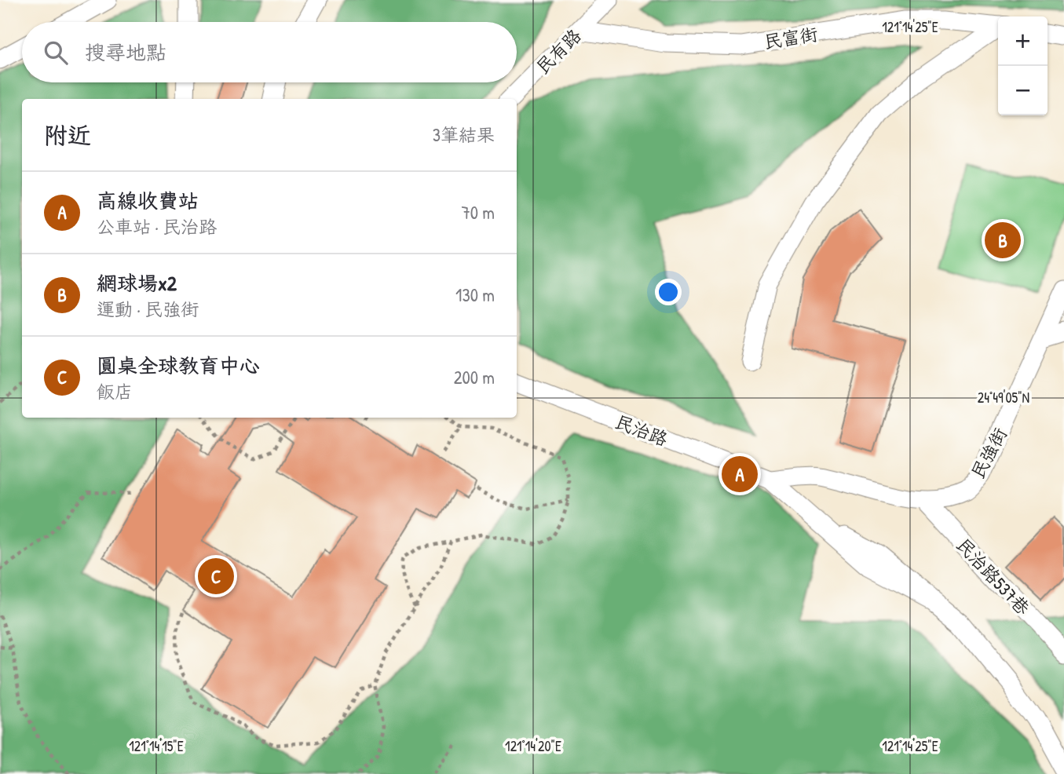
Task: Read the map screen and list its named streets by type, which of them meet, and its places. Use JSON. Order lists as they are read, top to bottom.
{
  "streets": {
    "street": [
      "民富街",
      "民有路",
      "民治路",
      "民強街",
      "民治路537巷"
    ]
  },
  "crossings": [
    ["民富街", "民有路"],
    ["民治路", "民強街"],
    ["民強街", "民治路537巷"]
  ],
  "page": {
    "map_buttons": ["+", "−"],
    "search": "搜尋地點",
    "heading": ["附近", "3筆結果"],
    "list": [
      {
        "mark": "A",
        "name": "高線收費站",
        "note": "公車站 · 民治路",
        "value": "70 m"
      },
      {
        "mark": "B",
        "name": "網球場x2",
        "note": "運動 · 民強街",
        "value": "130 m"
      },
      {
        "mark": "C",
        "name": "圓桌全球教育中心",
        "note": "飯店",
        "value": "200 m"
      }
    ],
    "pins": ["B", "A", "C"]
  },
  "coordinates": [
    "121°14'25\"E",
    "24°49'05\"N",
    "121°14'15\"E",
    "121°14'20\"E"
  ]
}
